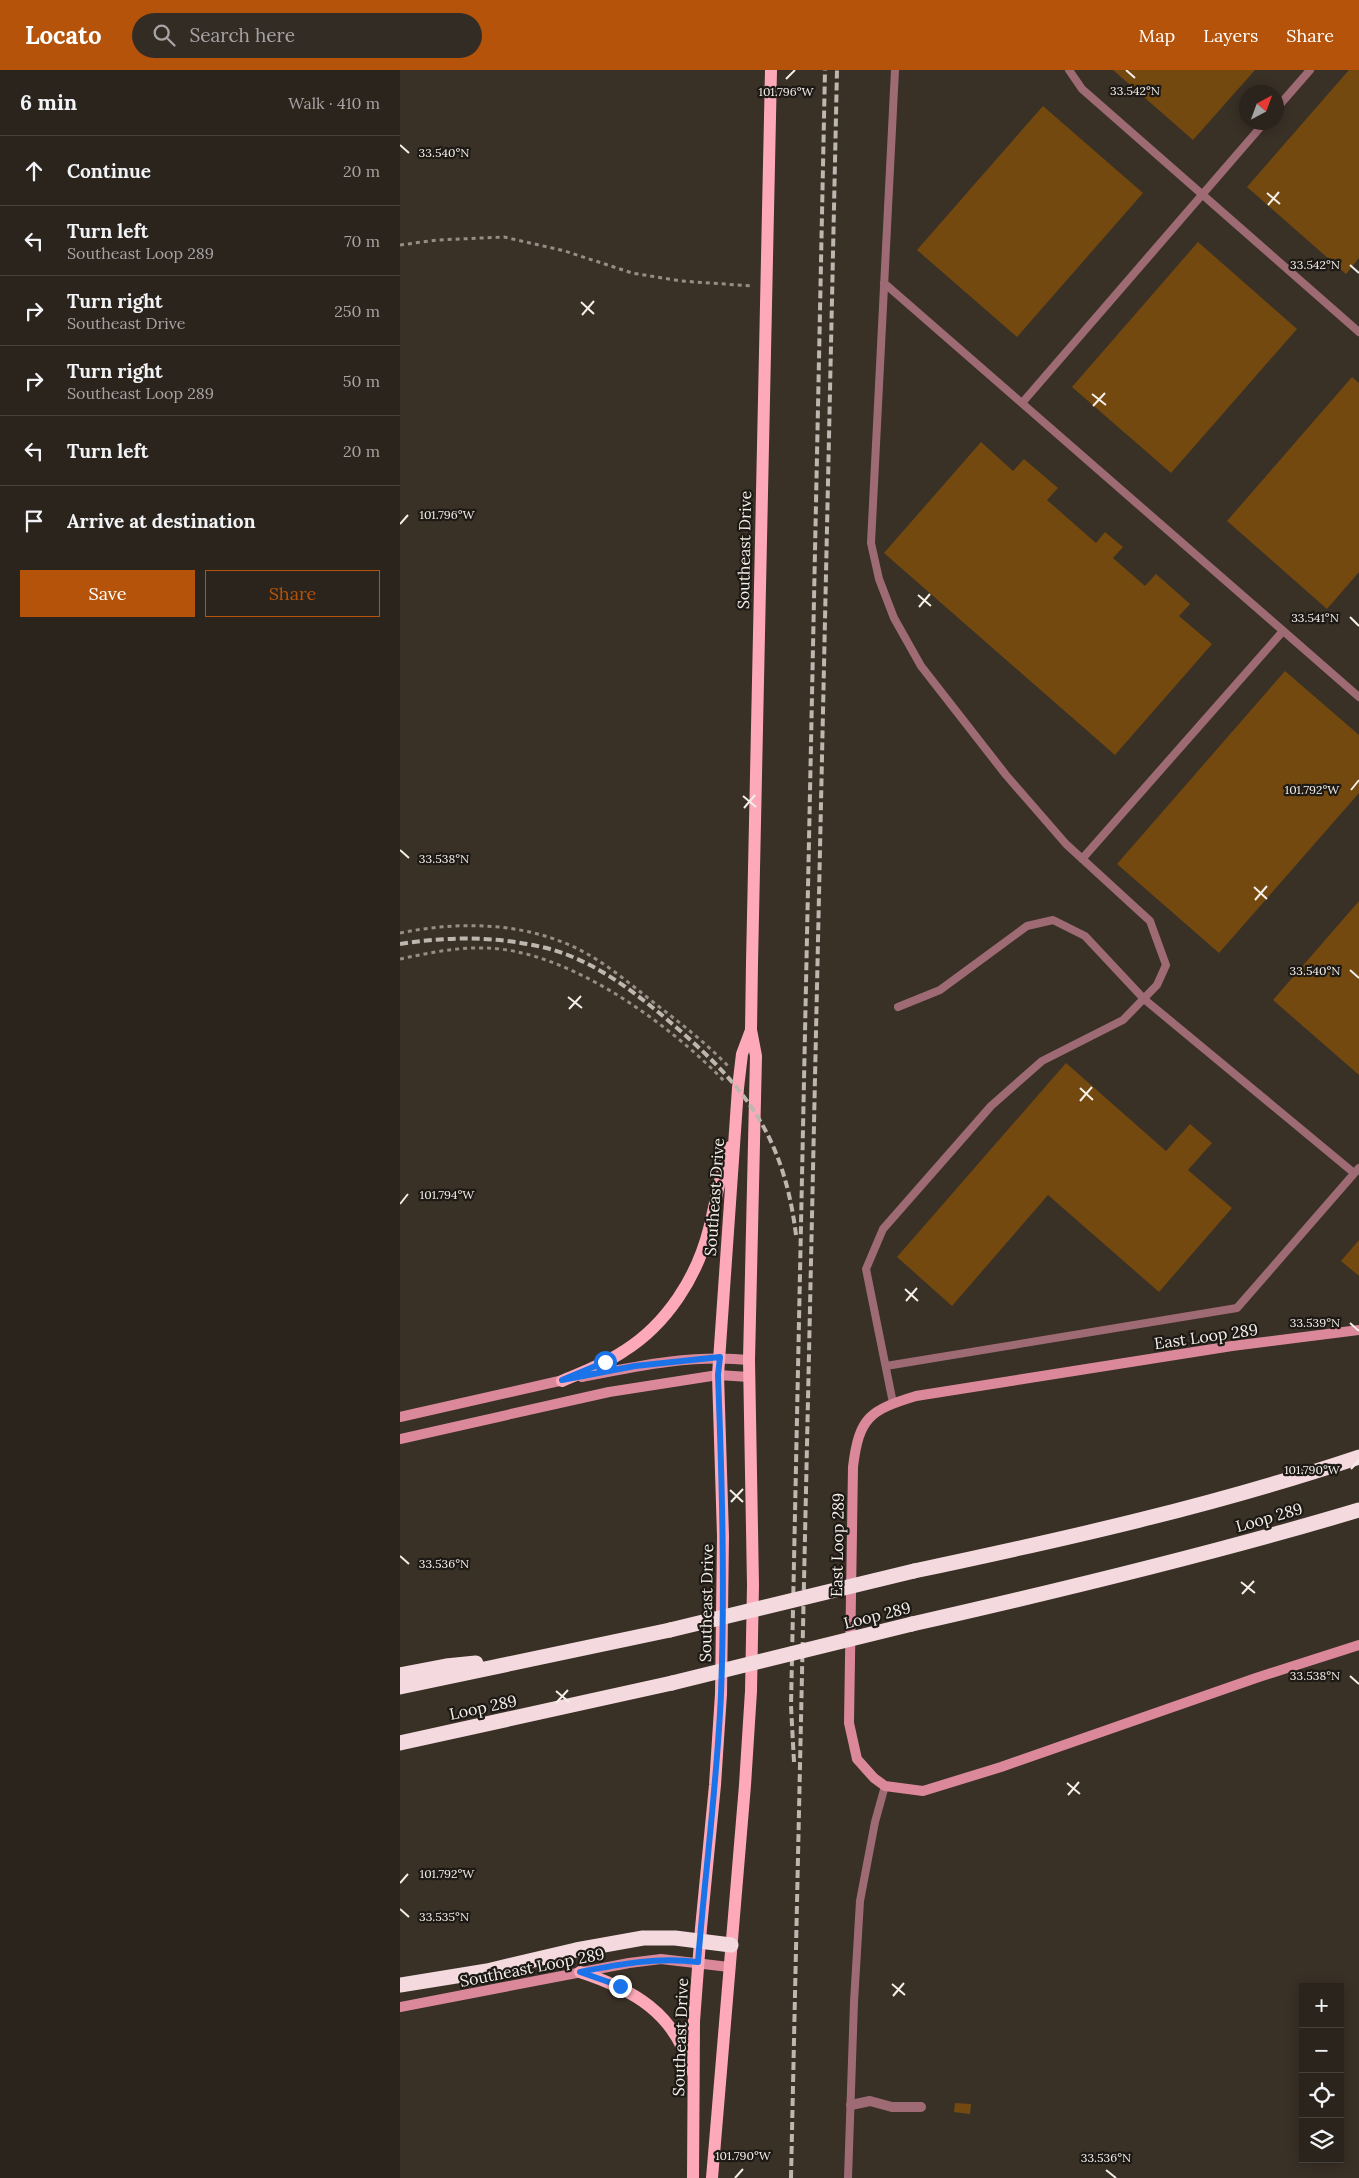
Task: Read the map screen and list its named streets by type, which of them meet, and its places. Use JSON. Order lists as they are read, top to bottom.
{
  "streets": {
    "highway": ["Loop 289"],
    "main road": ["Southeast Drive", "East Loop 289", "Southeast Loop 289"]
  },
  "crossings": [
    ["Southeast Drive", "Southeast Loop 289"]
  ],
  "north": "top right",
  "page": {
    "header": "Locato",
    "search": "Search here",
    "nav": ["Map", "Layers", "Share"],
    "heading": ["6 min", "Walk · 410 m"],
    "list": [
      ["Continue", "20 m"],
      ["Turn left", "Southeast Loop 289", "70 m"],
      ["Turn right", "Southeast Drive", "250 m"],
      ["Turn right", "Southeast Loop 289", "50 m"],
      ["Turn left", "20 m"],
      "Arrive at destination"
    ],
    "buttons": ["Save", "Share"],
    "map_buttons": ["+", "−"]
  },
  "coordinates": [
    "33.542°N",
    "101.796°W",
    "33.540°N",
    "33.541°N",
    "101.792°W",
    "33.538°N",
    "101.794°W",
    "33.539°N",
    "101.790°W",
    "33.536°N",
    "33.535°N"
  ]
}
